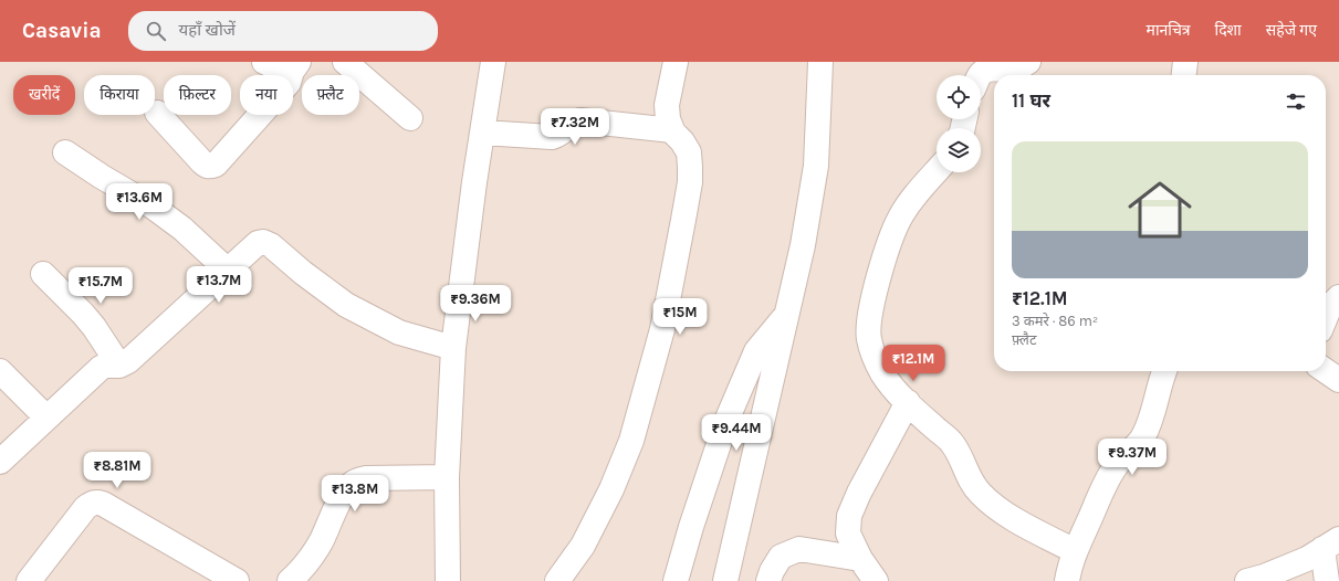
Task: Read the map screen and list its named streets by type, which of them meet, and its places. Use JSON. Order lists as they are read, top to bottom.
{
  "page": {
    "header": "Casavia",
    "search": "यहाँ खोजें",
    "nav": ["मानचित्र", "दिशा", "सहेजे गए"],
    "chip": [
      "खरीदें",
      "किराया",
      "फ़िल्टर",
      "नया",
      "फ़्लैट"
    ],
    "heading": "11 घर",
    "price": [
      "₹7.32M",
      "₹13.6M",
      "₹13.7M",
      "₹15.7M",
      "₹9.36M",
      "₹15M",
      "₹12.1M",
      "₹9.44M",
      "₹9.37M",
      "₹8.81M",
      "₹13.8M"
    ],
    "list": [
      {
        "name": "₹12.1M",
        "note": "3 कमरे · 86 m² · फ़्लैट"
      }
    ]
  }
}
